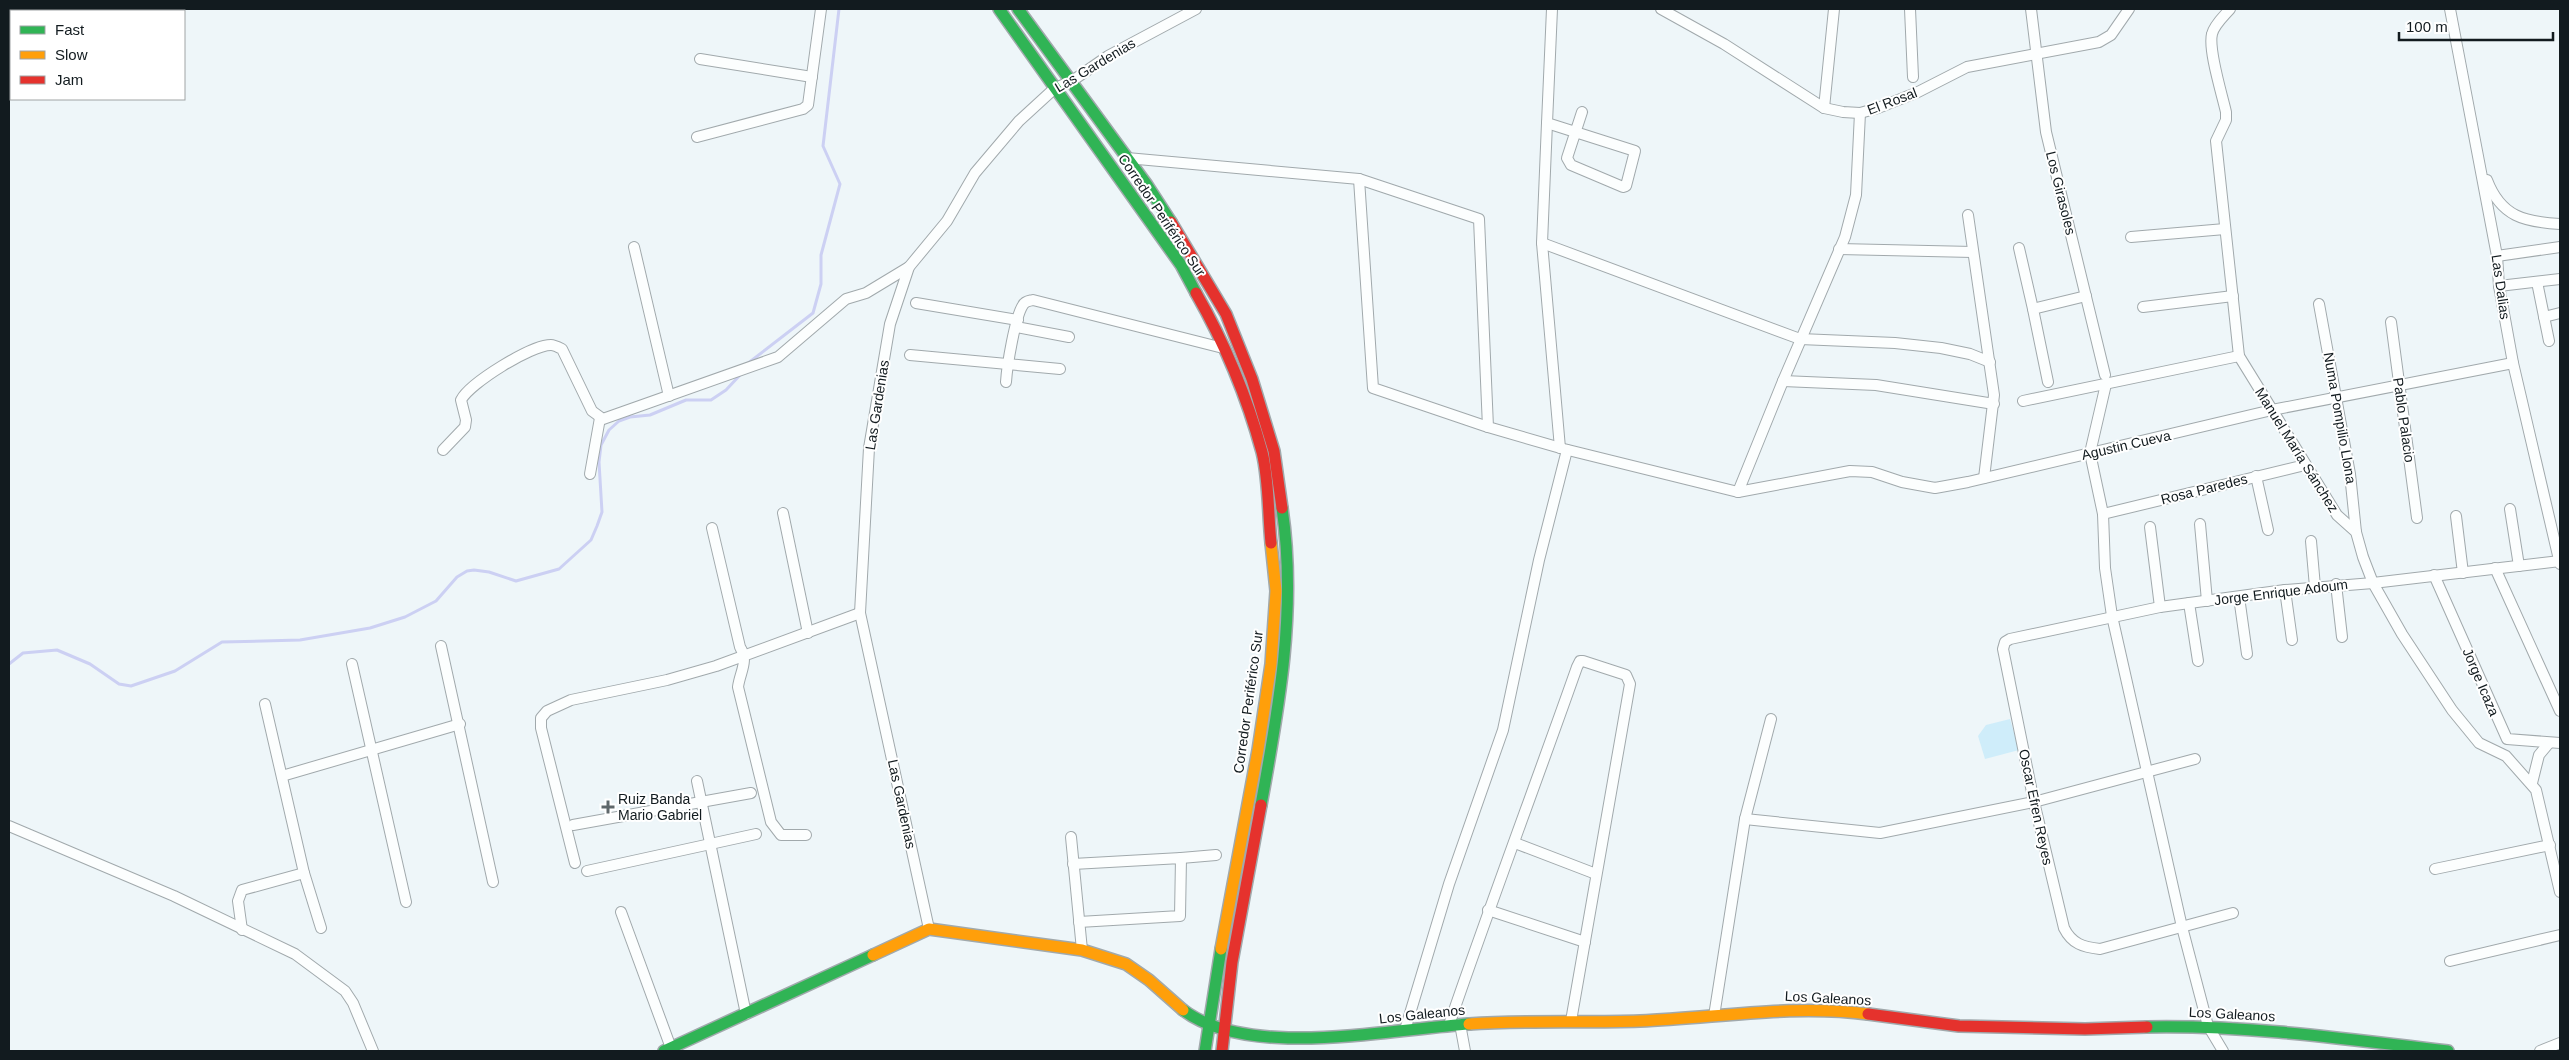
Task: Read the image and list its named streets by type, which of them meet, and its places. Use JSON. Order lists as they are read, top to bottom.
{
  "streets": {
    "main road": ["Corredor Periférico Sur", "Los Galeanos"],
    "street": [
      "Las Gardenias",
      "El Rosal",
      "Los Girasoles",
      "Las Dalias",
      "Numa Pompilio Llona",
      "Pablo Palacio",
      "Agustin Cueva",
      "Manuel María Sánchez",
      "Rosa Paredes",
      "Jorge Enrique Adoum",
      "Jorge Icaza",
      "Oscar Efren Reyes"
    ]
  },
  "crossings": [
    ["Las Gardenias", "Corredor Periférico Sur"],
    ["Las Gardenias", "Los Galeanos"],
    ["El Rosal", "Los Girasoles"],
    ["Corredor Periférico Sur", "Los Galeanos"],
    ["Las Dalias", "Agustin Cueva"],
    ["Las Dalias", "Jorge Enrique Adoum"],
    ["Numa Pompilio Llona", "Agustin Cueva"],
    ["Numa Pompilio Llona", "Manuel María Sánchez"],
    ["Pablo Palacio", "Agustin Cueva"],
    ["Agustin Cueva", "Manuel María Sánchez"],
    ["Manuel María Sánchez", "Rosa Paredes"],
    ["Jorge Enrique Adoum", "Jorge Icaza"],
    ["Jorge Enrique Adoum", "Oscar Efren Reyes"]
  ],
  "places": {
    "health": ["Ruiz Banda Mario Gabriel"]
  },
  "legend": ["Fast", "Slow", "Jam"],
  "scale_bar": "100 m"
}
